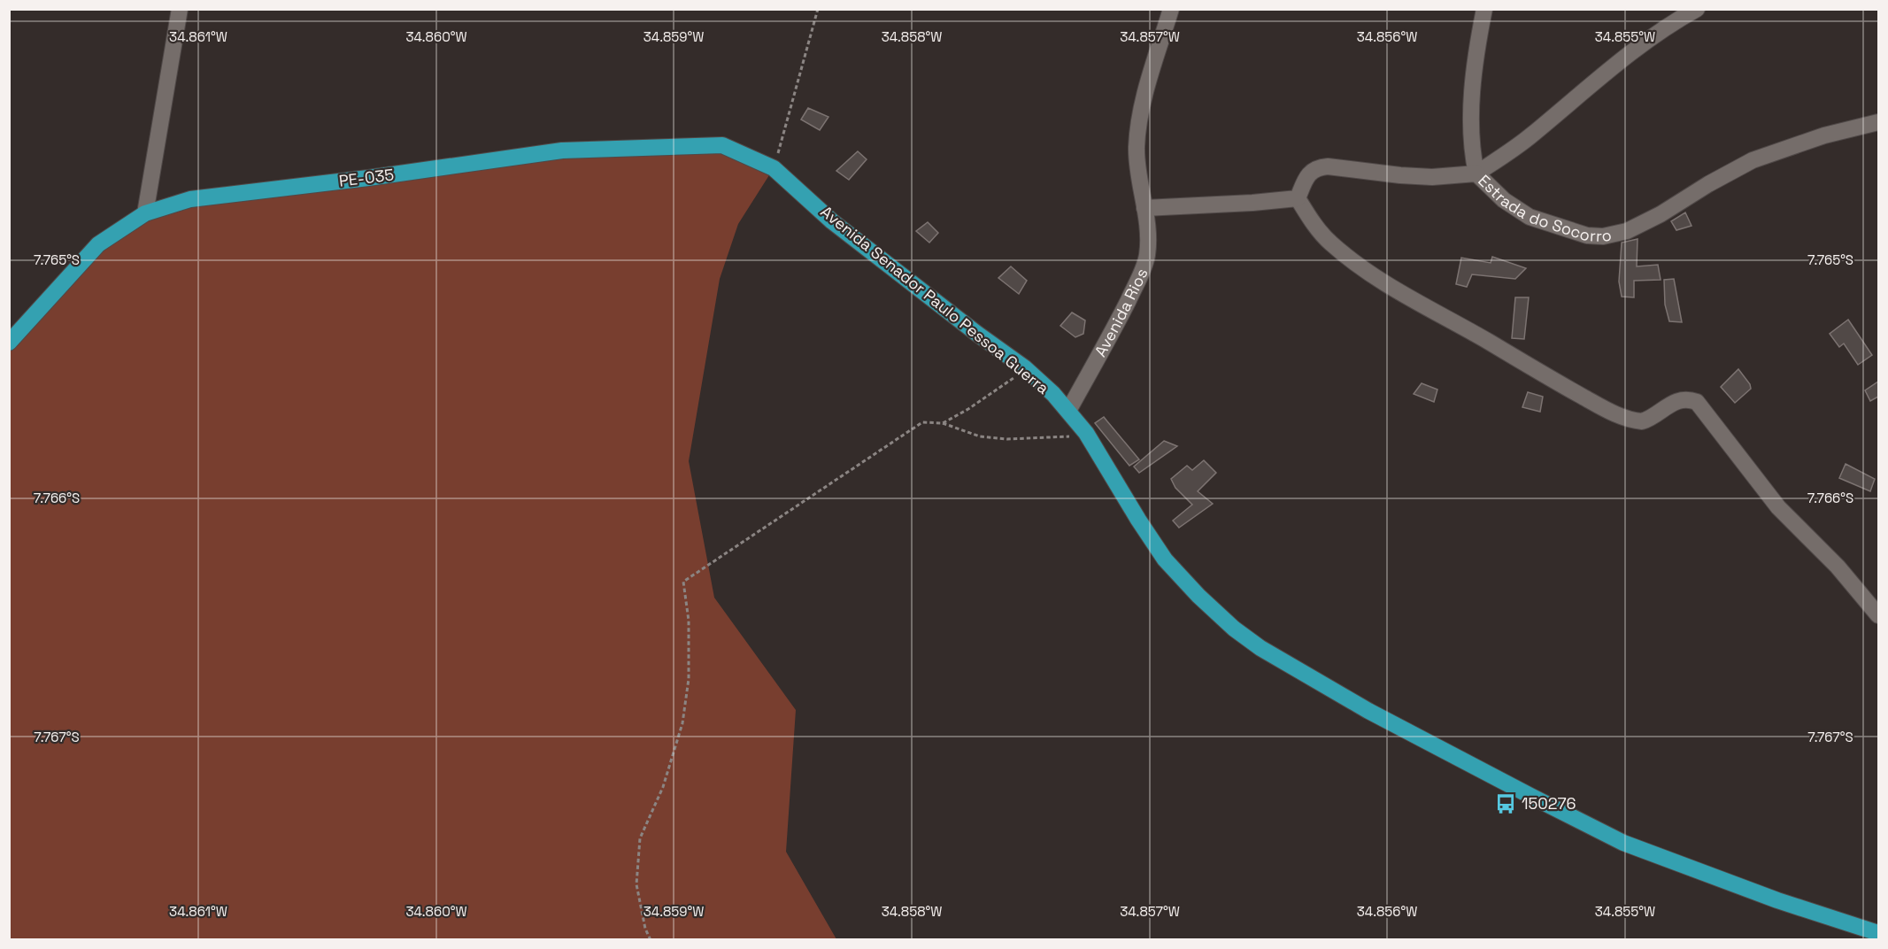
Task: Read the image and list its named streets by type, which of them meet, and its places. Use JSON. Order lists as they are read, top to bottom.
{
  "streets": {
    "main road": ["PE-035", "Avenida Senador Paulo Pessoa Guerra"],
    "street": ["Estrada do Socorro", "Avenida Rios"]
  },
  "crossings": [
    ["PE-035", "Avenida Senador Paulo Pessoa Guerra"],
    ["Avenida Senador Paulo Pessoa Guerra", "Avenida Rios"]
  ],
  "places": {
    "bus stop": ["150276"]
  },
  "coordinates": [
    "34.861°W",
    "34.860°W",
    "34.859°W",
    "34.858°W",
    "34.857°W",
    "34.856°W",
    "34.855°W",
    "7.765°S",
    "7.766°S",
    "7.767°S"
  ]
}
